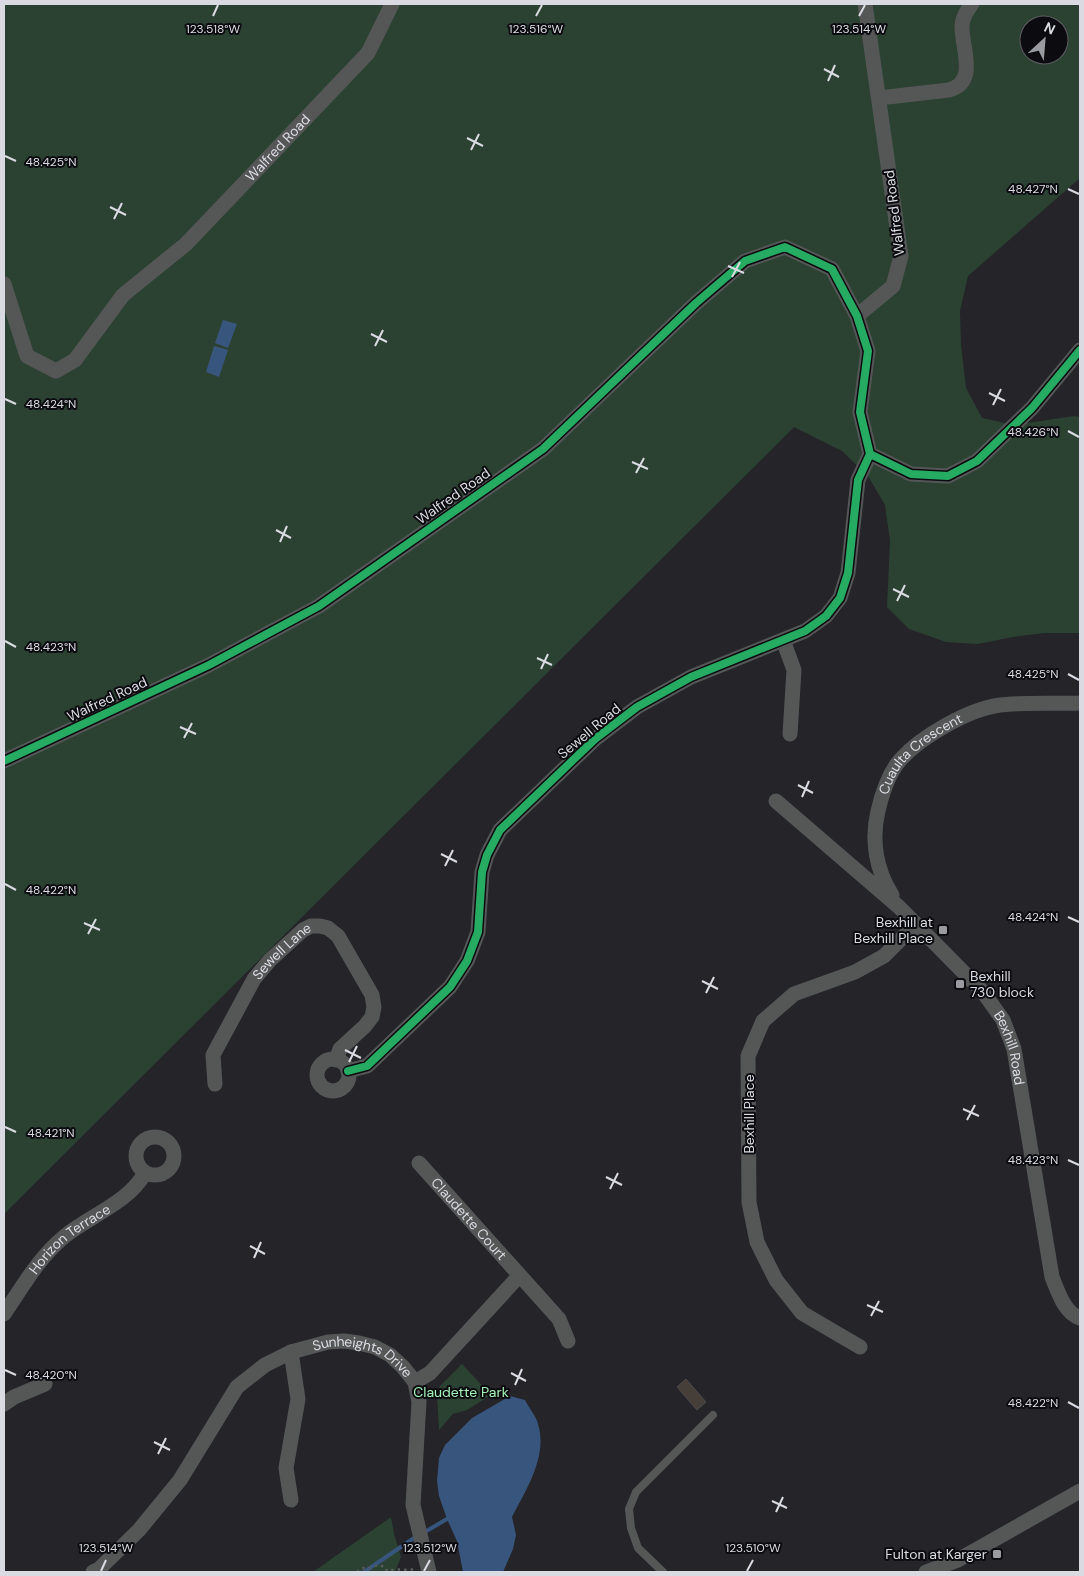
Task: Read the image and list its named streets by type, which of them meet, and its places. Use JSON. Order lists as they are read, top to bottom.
{
  "streets": {
    "street": [
      "Walfred Road",
      "Sewell Road",
      "Cuaulta Crescent",
      "Sewell Lane",
      "Bexhill Road",
      "Bexhill Place",
      "Claudette Court",
      "Horizon Terrace",
      "Sunheights Drive"
    ]
  },
  "crossings": [
    ["Sewell Road", "Sewell Lane"],
    ["Cuaulta Crescent", "Bexhill Road"],
    ["Bexhill Road", "Bexhill Place"]
  ],
  "parks": ["Claudette Park"],
  "places": {
    "transit": ["Bexhill at Bexhill Place", "Bexhill 730 block", "Fulton at Karger"]
  },
  "north": "top right",
  "coordinates": [
    "123.518°W",
    "123.516°W",
    "123.514°W",
    "48.425°N",
    "48.427°N",
    "48.424°N",
    "48.426°N",
    "48.423°N",
    "48.422°N",
    "48.421°N",
    "48.420°N",
    "123.512°W",
    "123.510°W"
  ]
}
